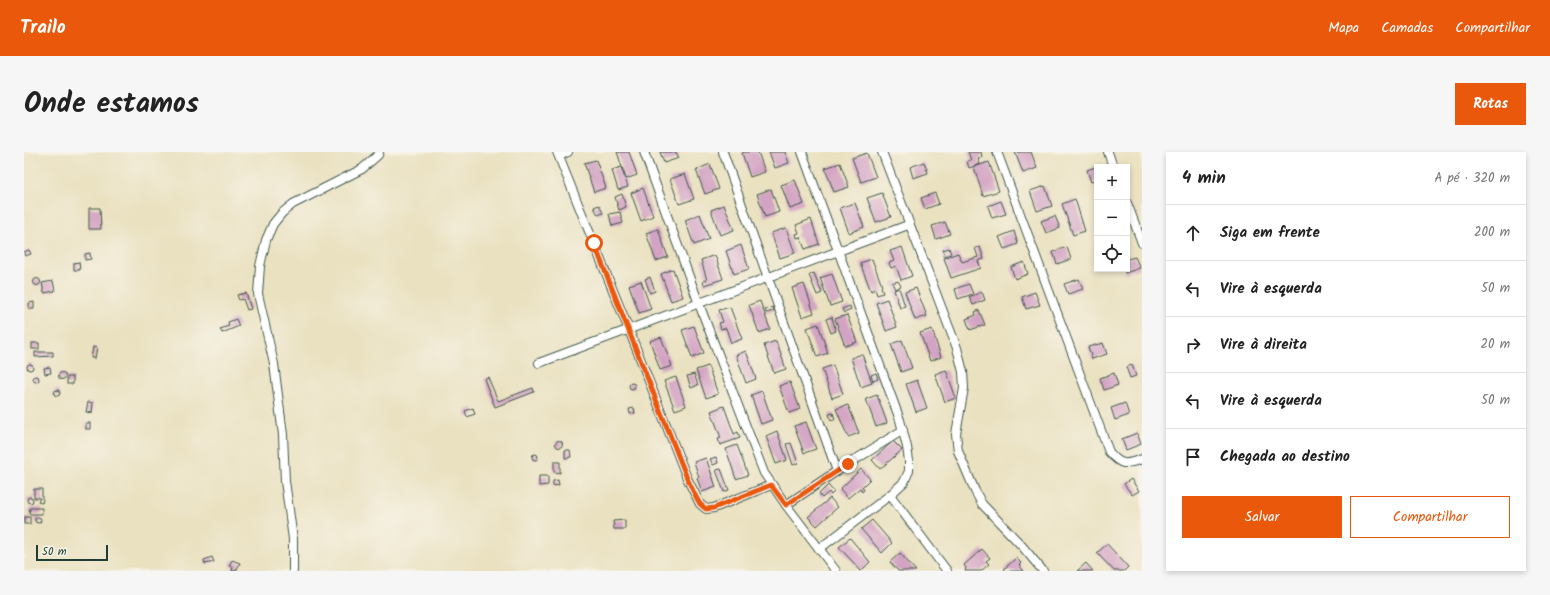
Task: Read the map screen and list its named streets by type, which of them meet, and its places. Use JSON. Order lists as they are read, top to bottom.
{
  "scale_bar": "50 m",
  "page": {
    "header": "Trailo",
    "nav": ["Mapa", "Camadas", "Compartilhar"],
    "title": "Onde estamos",
    "buttons": [
      "Rotas",
      ["Salvar", "Compartilhar"]
    ],
    "heading": ["4 min", "A pé · 320 m"],
    "map_buttons": ["+", "−"],
    "list": [
      ["Siga em frente", "200 m"],
      ["Vire à esquerda", "50 m"],
      ["Vire à direita", "20 m"],
      ["Vire à esquerda", "50 m"],
      "Chegada ao destino"
    ],
    "scale": "50 m"
  }
}
